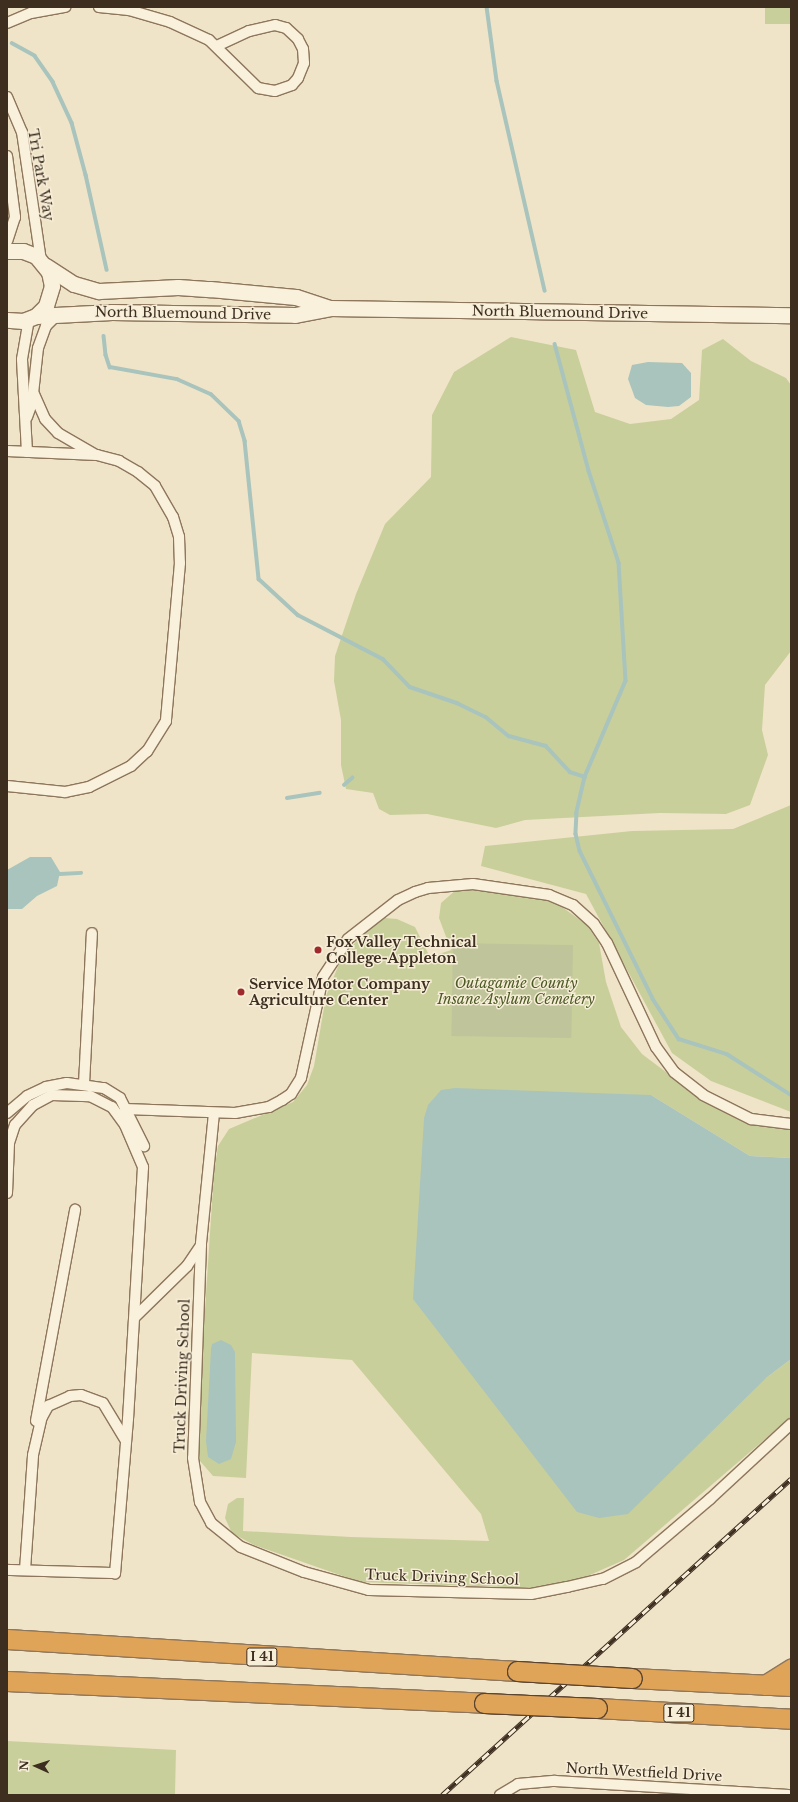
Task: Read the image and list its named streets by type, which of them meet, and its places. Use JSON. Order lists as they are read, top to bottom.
{
  "streets": {
    "highway": ["I 41"],
    "main road": ["North Bluemound Drive"],
    "street": ["Tri Park Way", "Truck Driving School", "North Westfield Drive"]
  },
  "crossings": [
    ["Tri Park Way", "North Bluemound Drive"]
  ],
  "parks": ["Outagamie County Insane Asylum Cemetery"],
  "places": ["Fox Valley Technical College-Appleton", "Service Motor Company Agriculture Center"],
  "north": "left"
}
